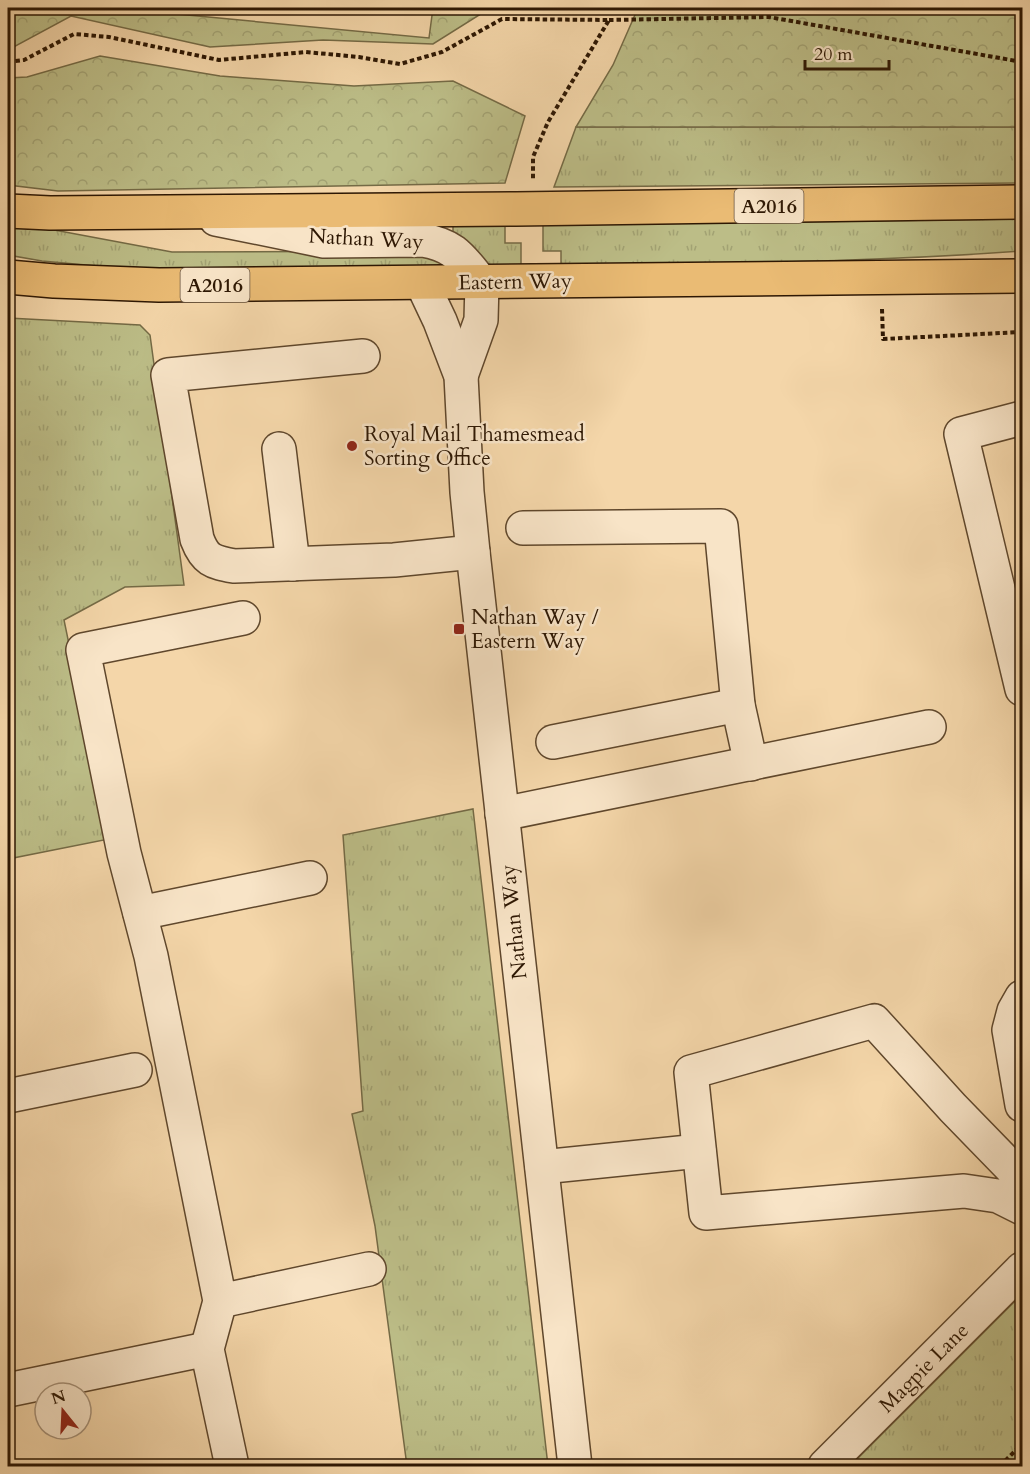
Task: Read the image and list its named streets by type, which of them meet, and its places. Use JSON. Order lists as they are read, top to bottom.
{
  "streets": {
    "main road": ["A2016", "Eastern Way"],
    "street": ["Nathan Way", "Magpie Lane"]
  },
  "crossings": [
    ["A2016", "Nathan Way"],
    ["Nathan Way", "Eastern Way"]
  ],
  "places": {
    "other": ["Royal Mail Thamesmead Sorting Office"],
    "transit": ["Nathan Way / Eastern Way"]
  },
  "scale_bar": "20 m",
  "north": "top"
}
